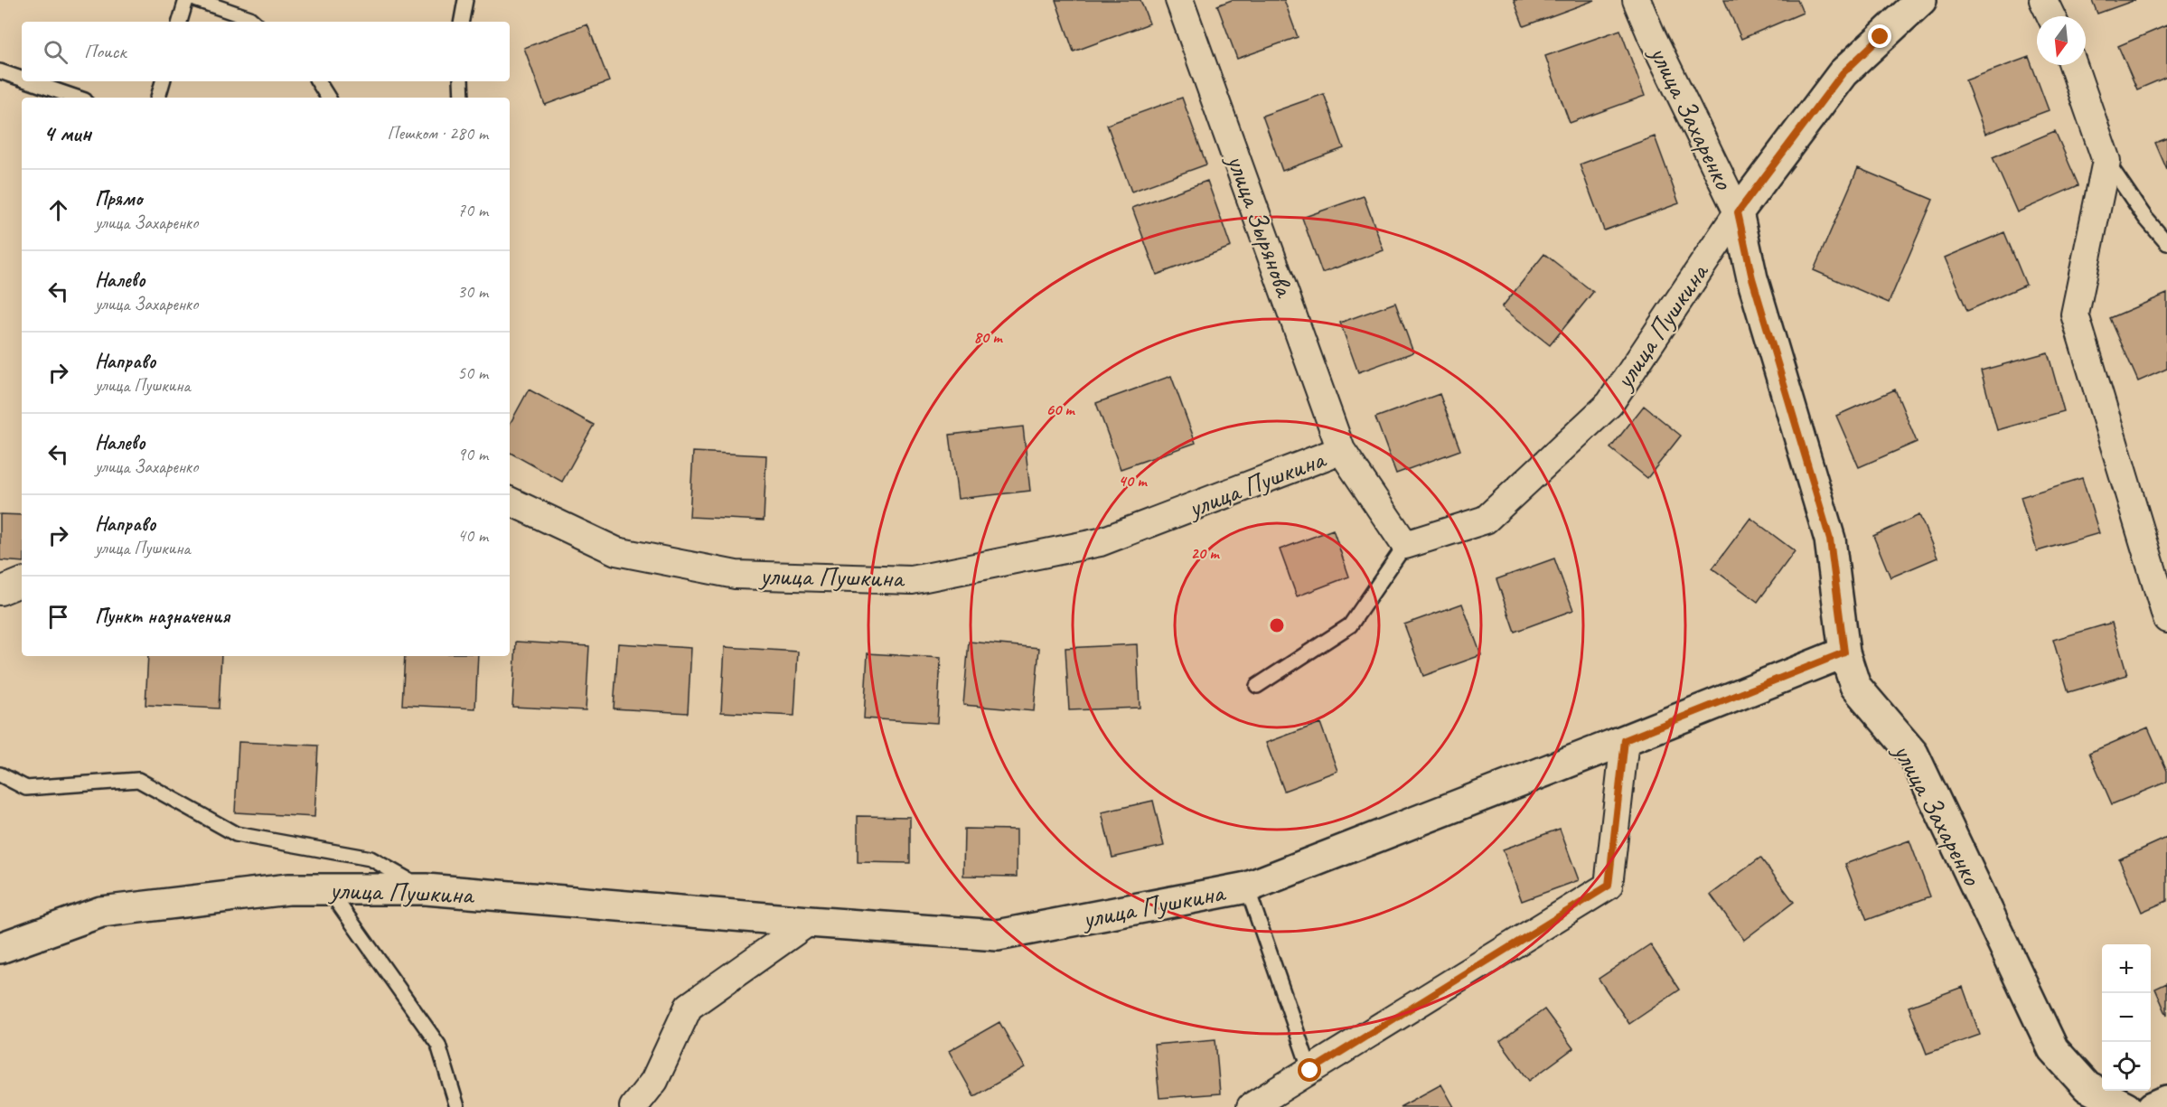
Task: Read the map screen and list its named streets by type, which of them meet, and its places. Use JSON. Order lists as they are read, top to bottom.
{
  "streets": {
    "street": ["улица Захаренко", "улица Зырянова", "улица Пушкина"]
  },
  "crossings": [
    ["улица Захаренко", "улица Пушкина"],
    ["улица Зырянова", "улица Пушкина"]
  ],
  "north": "bottom",
  "page": {
    "search": "Поиск",
    "heading": ["4 мин", "Пешком · 280 m"],
    "list": [
      ["Прямо", "улица Захаренко", "70 m"],
      ["Налево", "улица Захаренко", "30 m"],
      ["Направо", "улица Пушкина", "50 m"],
      ["Налево", "улица Захаренко", "90 m"],
      ["Направо", "улица Пушкина", "40 m"],
      "Пункт назначения"
    ],
    "map_buttons": ["+", "−"]
  },
  "rings": [
    "80 m",
    "60 m",
    "40 m",
    "20 m"
  ]
}
